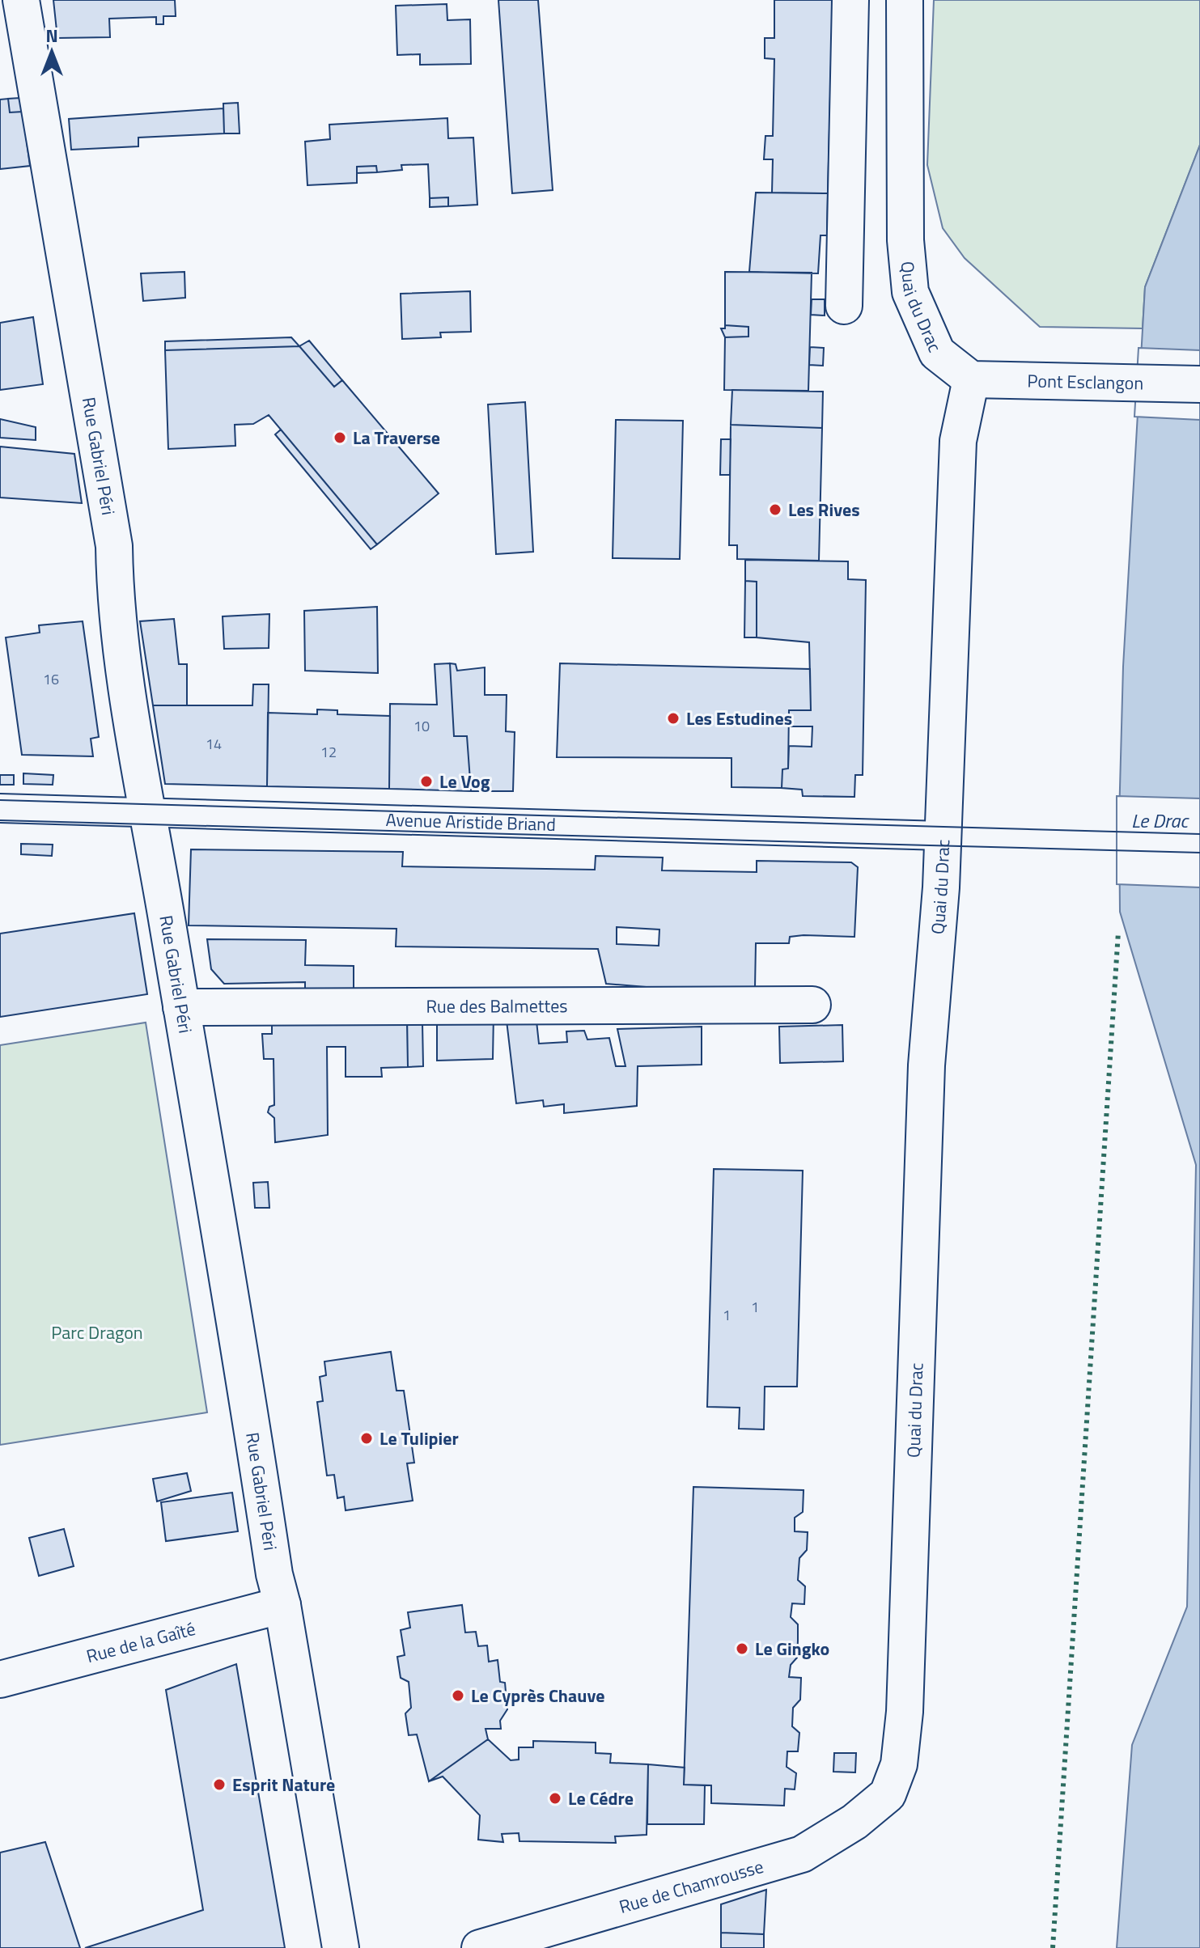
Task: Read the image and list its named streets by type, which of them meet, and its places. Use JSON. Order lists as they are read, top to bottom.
{
  "streets": {
    "street": [
      "Quai du Drac",
      "Pont Esclangon",
      "Rue Gabriel Péri",
      "Avenue Aristide Briand",
      "Rue des Balmettes",
      "Rue de la Gaîté",
      "Rue de Chamrousse"
    ]
  },
  "crossings": [
    ["Quai du Drac", "Pont Esclangon"],
    ["Quai du Drac", "Avenue Aristide Briand"],
    ["Quai du Drac", "Rue de Chamrousse"],
    ["Rue Gabriel Péri", "Avenue Aristide Briand"],
    ["Rue Gabriel Péri", "Rue des Balmettes"],
    ["Rue Gabriel Péri", "Rue de la Gaîté"]
  ],
  "water": ["Le Drac"],
  "parks": ["Parc Dragon"],
  "places": [
    "La Traverse",
    "Les Rives",
    "Les Estudines",
    "Le Vog",
    "Le Tulipier",
    "Le Gingko",
    "Le Cyprès Chauve",
    "Esprit Nature",
    "Le Cédre"
  ],
  "house_numbers": [
    "16",
    "10",
    "14",
    "12",
    "1",
    "1"
  ],
  "north": "top"
}
